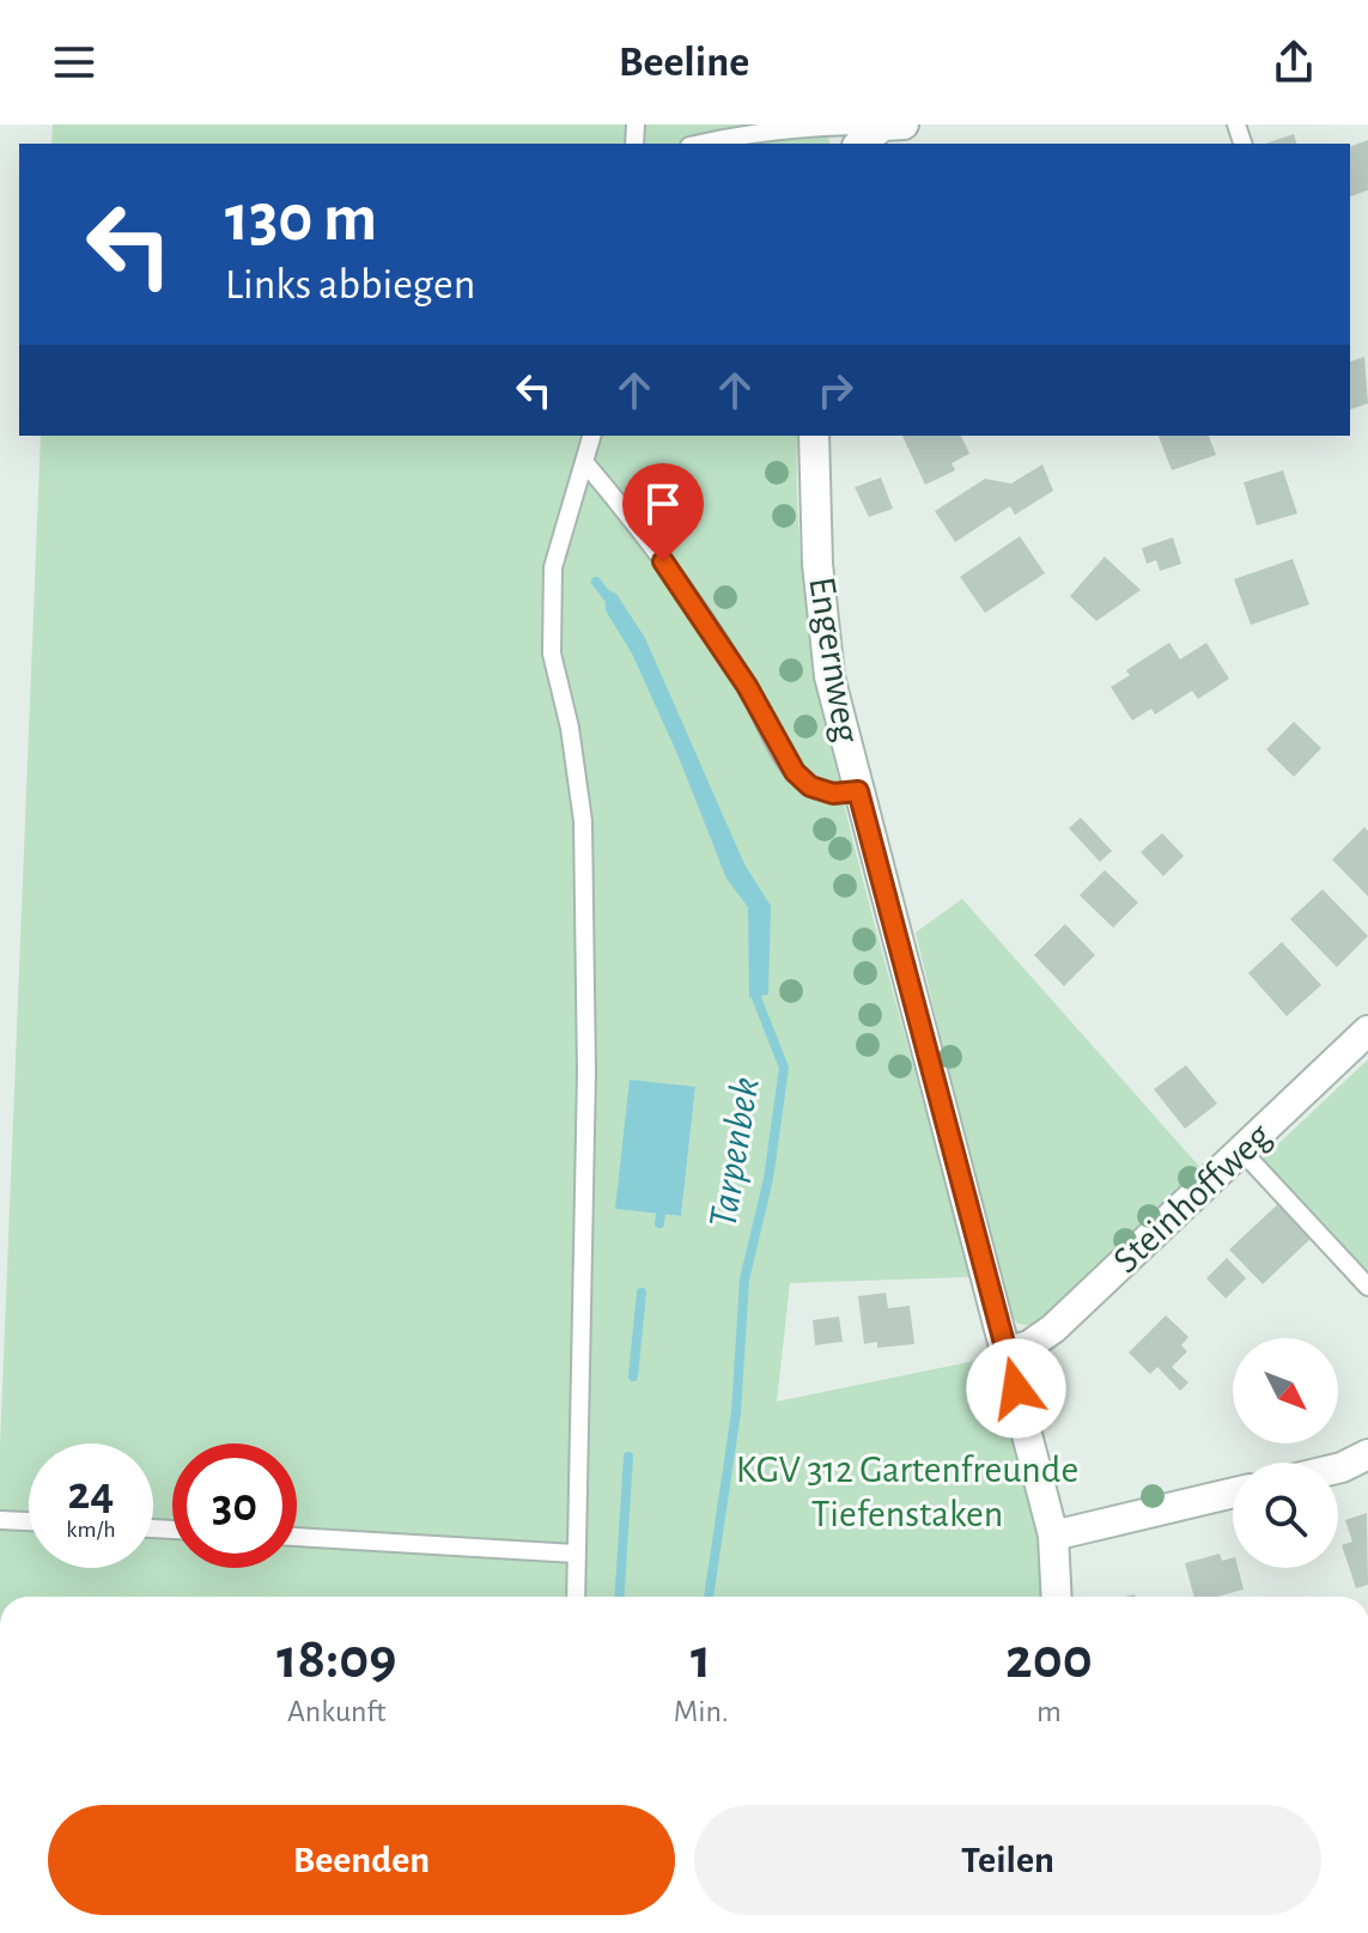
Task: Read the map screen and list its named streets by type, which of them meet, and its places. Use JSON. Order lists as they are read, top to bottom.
{
  "streets": {
    "street": ["Engernweg", "Steinhoffweg"]
  },
  "crossings": [
    ["Engernweg", "Steinhoffweg"]
  ],
  "water": ["Tarpenbek"],
  "parks": ["KGV 312 Gartenfreunde Tiefenstaken"],
  "north": "bottom right",
  "page": {
    "header": "Beeline",
    "turn": ["130 m", "Links abbiegen"],
    "speed": "24 km/h",
    "limit": "30",
    "eta": [
      "18:09",
      "Ankunft",
      "1",
      "Min.",
      "200",
      "m"
    ],
    "buttons": ["Beenden", "Teilen"]
  }
}
